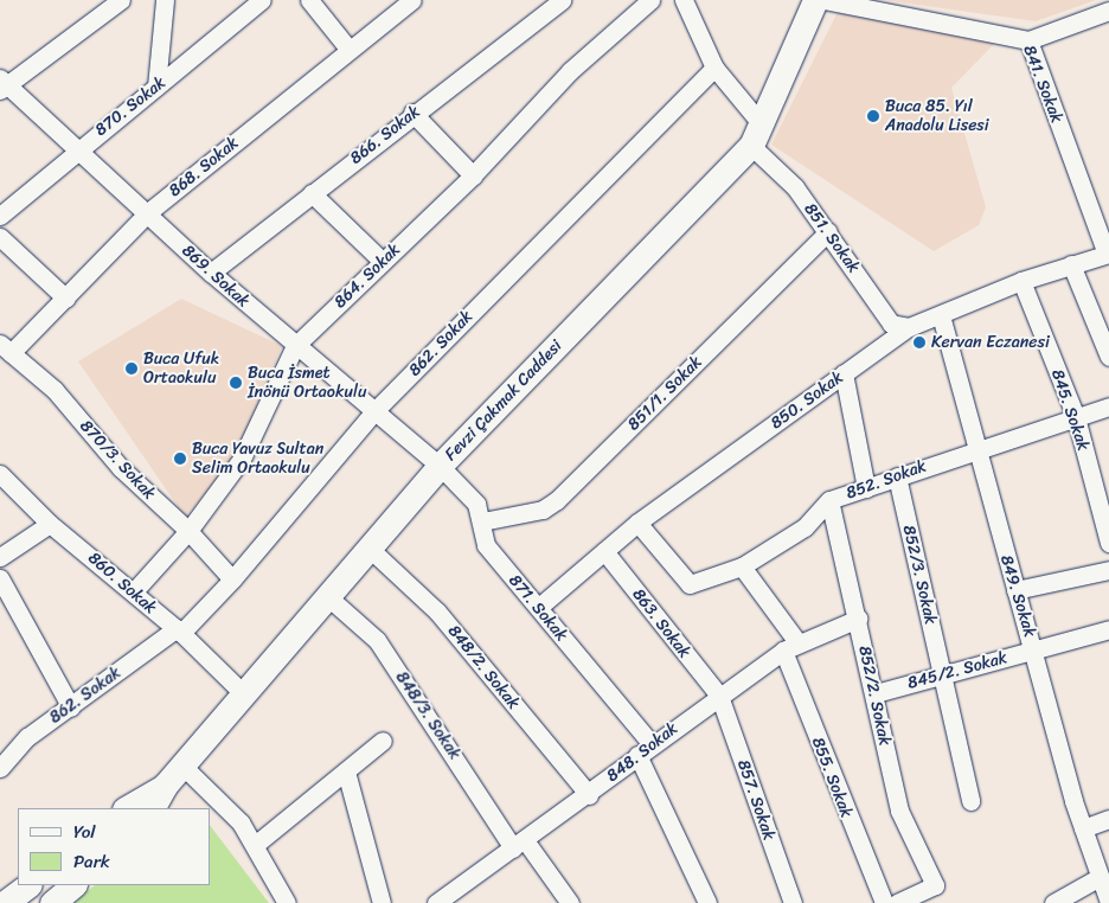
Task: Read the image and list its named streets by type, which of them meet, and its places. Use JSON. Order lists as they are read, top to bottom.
{
  "streets": {
    "main road": ["Fevzi Çakmak Caddesi"],
    "street": [
      "841. Sokak",
      "870. Sokak",
      "866. Sokak",
      "868. Sokak",
      "851. Sokak",
      "869. Sokak",
      "864. Sokak",
      "862. Sokak",
      "851/1. Sokak",
      "850. Sokak",
      "845. Sokak",
      "870/3. Sokak",
      "852. Sokak",
      "852/3. Sokak",
      "860. Sokak",
      "849. Sokak",
      "871. Sokak",
      "863. Sokak",
      "848/2. Sokak",
      "845/2. Sokak",
      "852/2. Sokak",
      "848/3. Sokak",
      "848. Sokak",
      "855. Sokak",
      "857. Sokak"
    ]
  },
  "crossings": [
    ["841. Sokak", "850. Sokak"],
    ["870. Sokak", "869. Sokak"],
    ["866. Sokak", "869. Sokak"],
    ["868. Sokak", "869. Sokak"],
    ["868. Sokak", "870/3. Sokak"],
    ["851. Sokak", "851/1. Sokak"],
    ["851. Sokak", "Fevzi Çakmak Caddesi"],
    ["851. Sokak", "850. Sokak"],
    ["869. Sokak", "864. Sokak"],
    ["869. Sokak", "862. Sokak"],
    ["869. Sokak", "Fevzi Çakmak Caddesi"],
    ["869. Sokak", "871. Sokak"],
    ["864. Sokak", "870/3. Sokak"],
    ["864. Sokak", "860. Sokak"],
    ["862. Sokak", "870/3. Sokak"],
    ["862. Sokak", "860. Sokak"],
    ["851/1. Sokak", "871. Sokak"],
    ["Fevzi Çakmak Caddesi", "860. Sokak"],
    ["Fevzi Çakmak Caddesi", "871. Sokak"],
    ["Fevzi Çakmak Caddesi", "848/2. Sokak"],
    ["Fevzi Çakmak Caddesi", "848/3. Sokak"],
    ["850. Sokak", "845. Sokak"],
    ["850. Sokak", "852. Sokak"],
    ["850. Sokak", "849. Sokak"],
    ["850. Sokak", "871. Sokak"],
    ["850. Sokak", "863. Sokak"],
    ["845. Sokak", "852. Sokak"],
    ["852. Sokak", "852/3. Sokak"],
    ["852. Sokak", "849. Sokak"],
    ["852. Sokak", "852/2. Sokak"],
    ["852. Sokak", "855. Sokak"],
    ["852/3. Sokak", "845/2. Sokak"],
    ["849. Sokak", "845/2. Sokak"],
    ["871. Sokak", "848. Sokak"],
    ["863. Sokak", "848. Sokak"],
    ["863. Sokak", "857. Sokak"],
    ["848/2. Sokak", "848. Sokak"],
    ["845/2. Sokak", "852/2. Sokak"],
    ["852/2. Sokak", "848. Sokak"],
    ["848/3. Sokak", "848. Sokak"],
    ["848. Sokak", "855. Sokak"],
    ["848. Sokak", "857. Sokak"]
  ],
  "places": [
    "Buca 85. Yıl Anadolu Lisesi",
    "Kervan Eczanesi",
    "Buca Ufuk Ortaokulu",
    "Buca İsmet İnönü Ortaokulu",
    "Buca Yavuz Sultan Selim Ortaokulu"
  ],
  "legend": ["Yol", "Park"]
}
